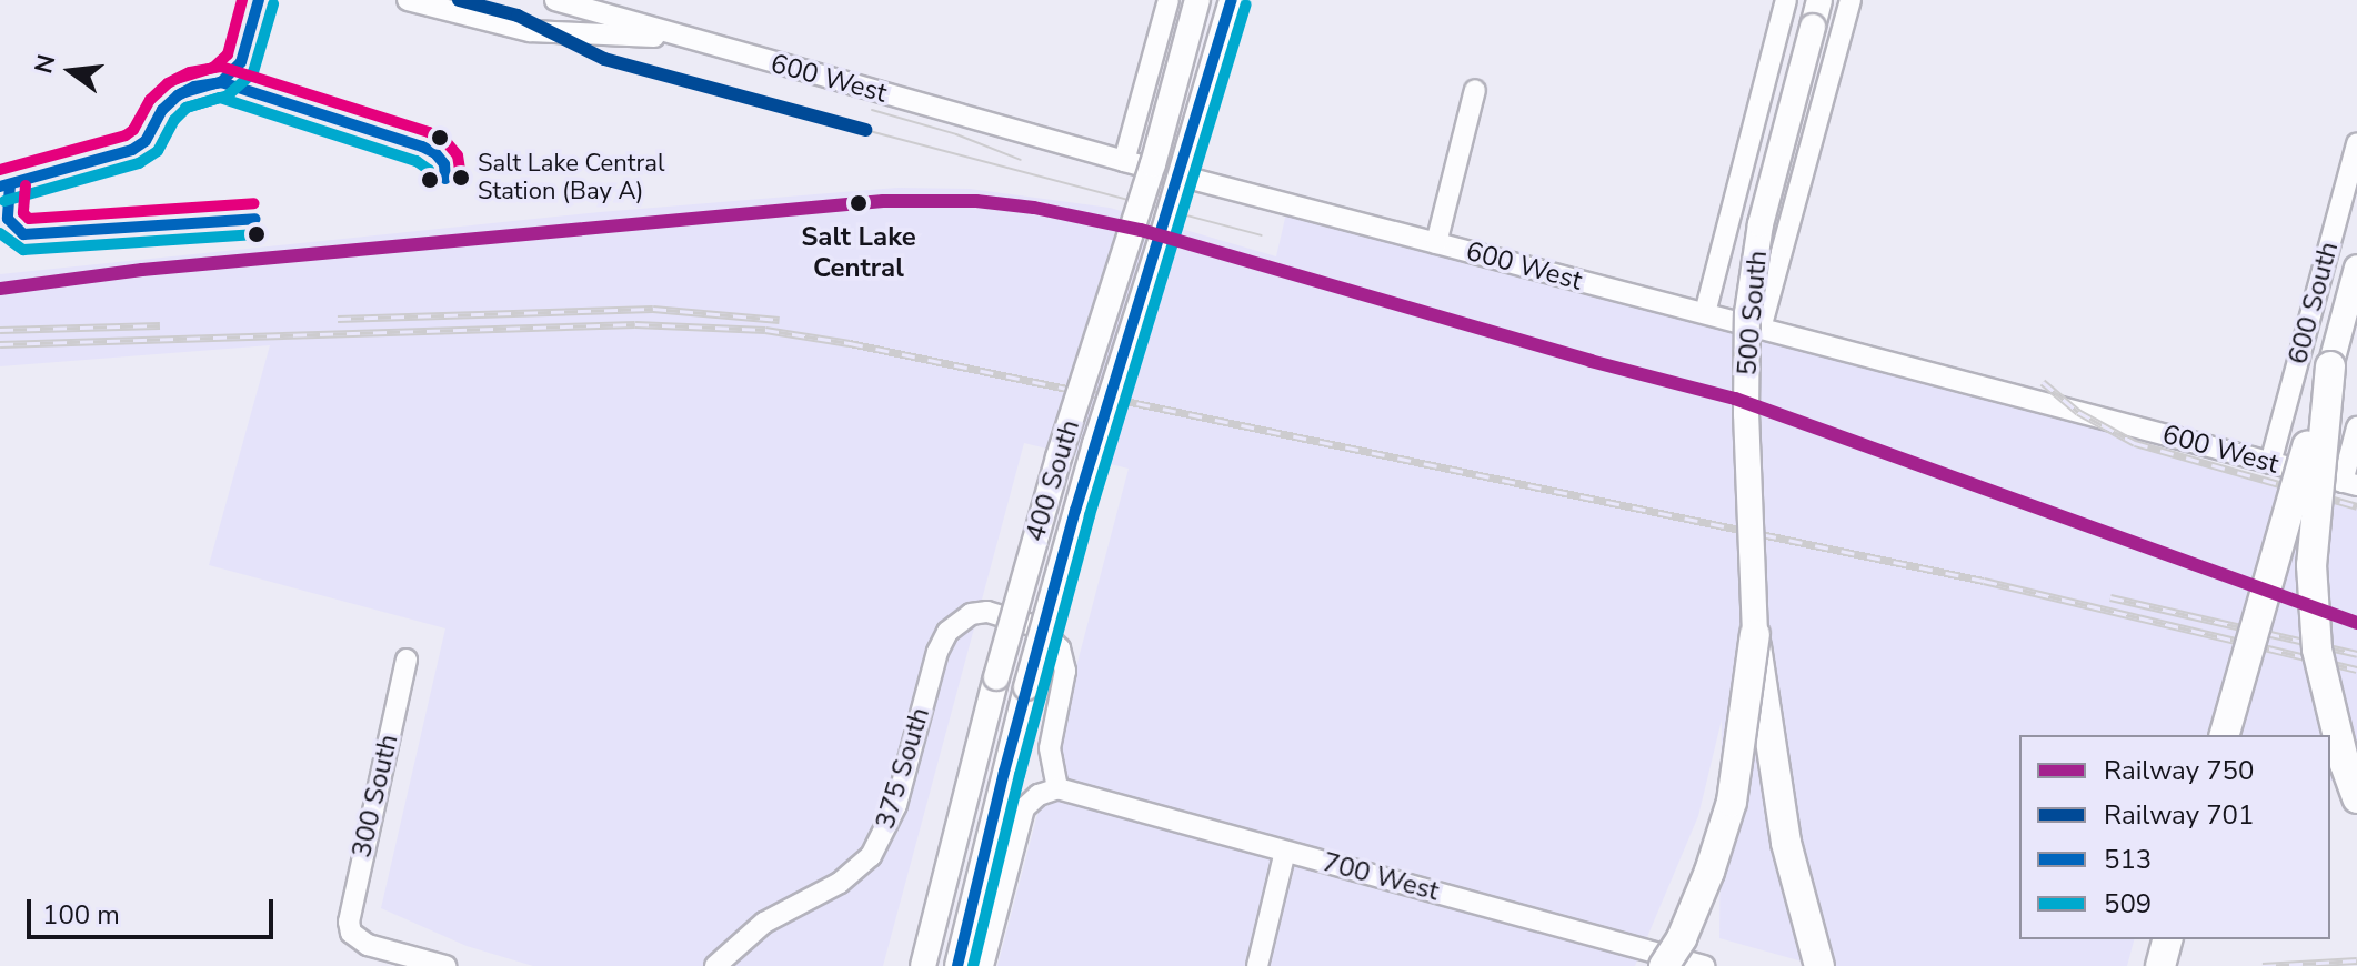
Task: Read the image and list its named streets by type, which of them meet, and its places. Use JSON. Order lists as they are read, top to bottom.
{
  "streets": {
    "main road": ["600 South", "500 South", "400 South"],
    "street": [
      "600 West",
      "375 South",
      "300 South",
      "700 West"
    ]
  },
  "crossings": [
    ["600 West", "600 South"],
    ["600 West", "500 South"],
    ["375 South", "700 West"]
  ],
  "places": ["Salt Lake Central Station (Bay A)", "Salt Lake Central"],
  "lines": [
    "rail line 701",
    "transit line 513",
    "transit line 509",
    "rail line 750"
  ],
  "legend": [
    "Railway 750",
    "Railway 701",
    "513",
    "509"
  ],
  "scale_bar": "100 m",
  "north": "left"
}
